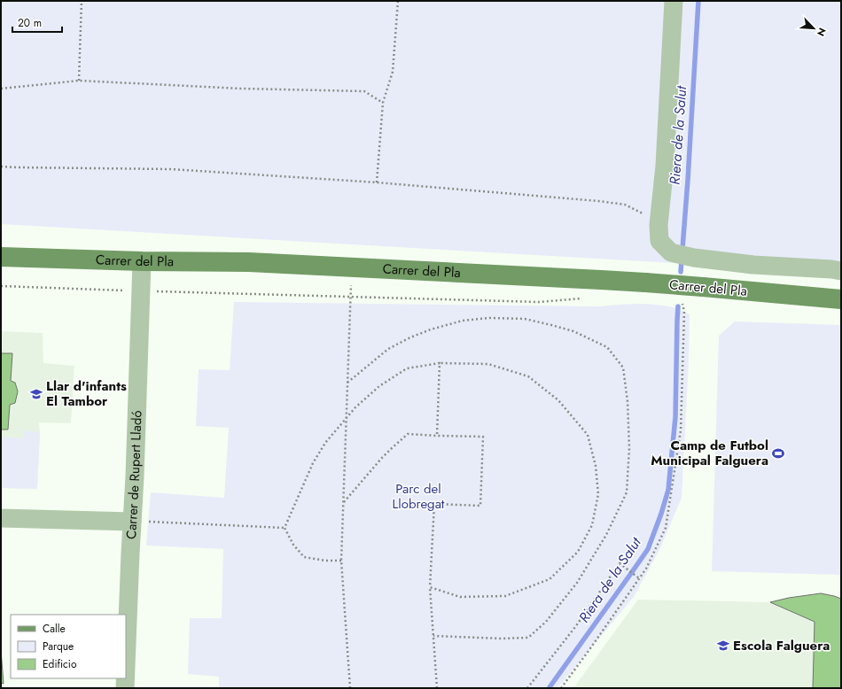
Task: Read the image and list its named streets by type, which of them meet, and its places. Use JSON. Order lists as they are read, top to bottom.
{
  "streets": {
    "main road": ["Carrer del Pla"],
    "street": ["Carrer de Rupert Lladó"]
  },
  "crossings": [
    ["Carrer del Pla", "Carrer de Rupert Lladó"]
  ],
  "water": ["Riera de la Salut"],
  "parks": ["Parc del Llobregat"],
  "places": {
    "school or university": ["Llar d'infants El Tambor", "Escola Falguera"],
    "sports": ["Camp de Futbol Municipal Falguera"]
  },
  "legend": ["Calle", "Parque", "Edificio"],
  "scale_bar": "20 m",
  "north": "bottom right"
}
